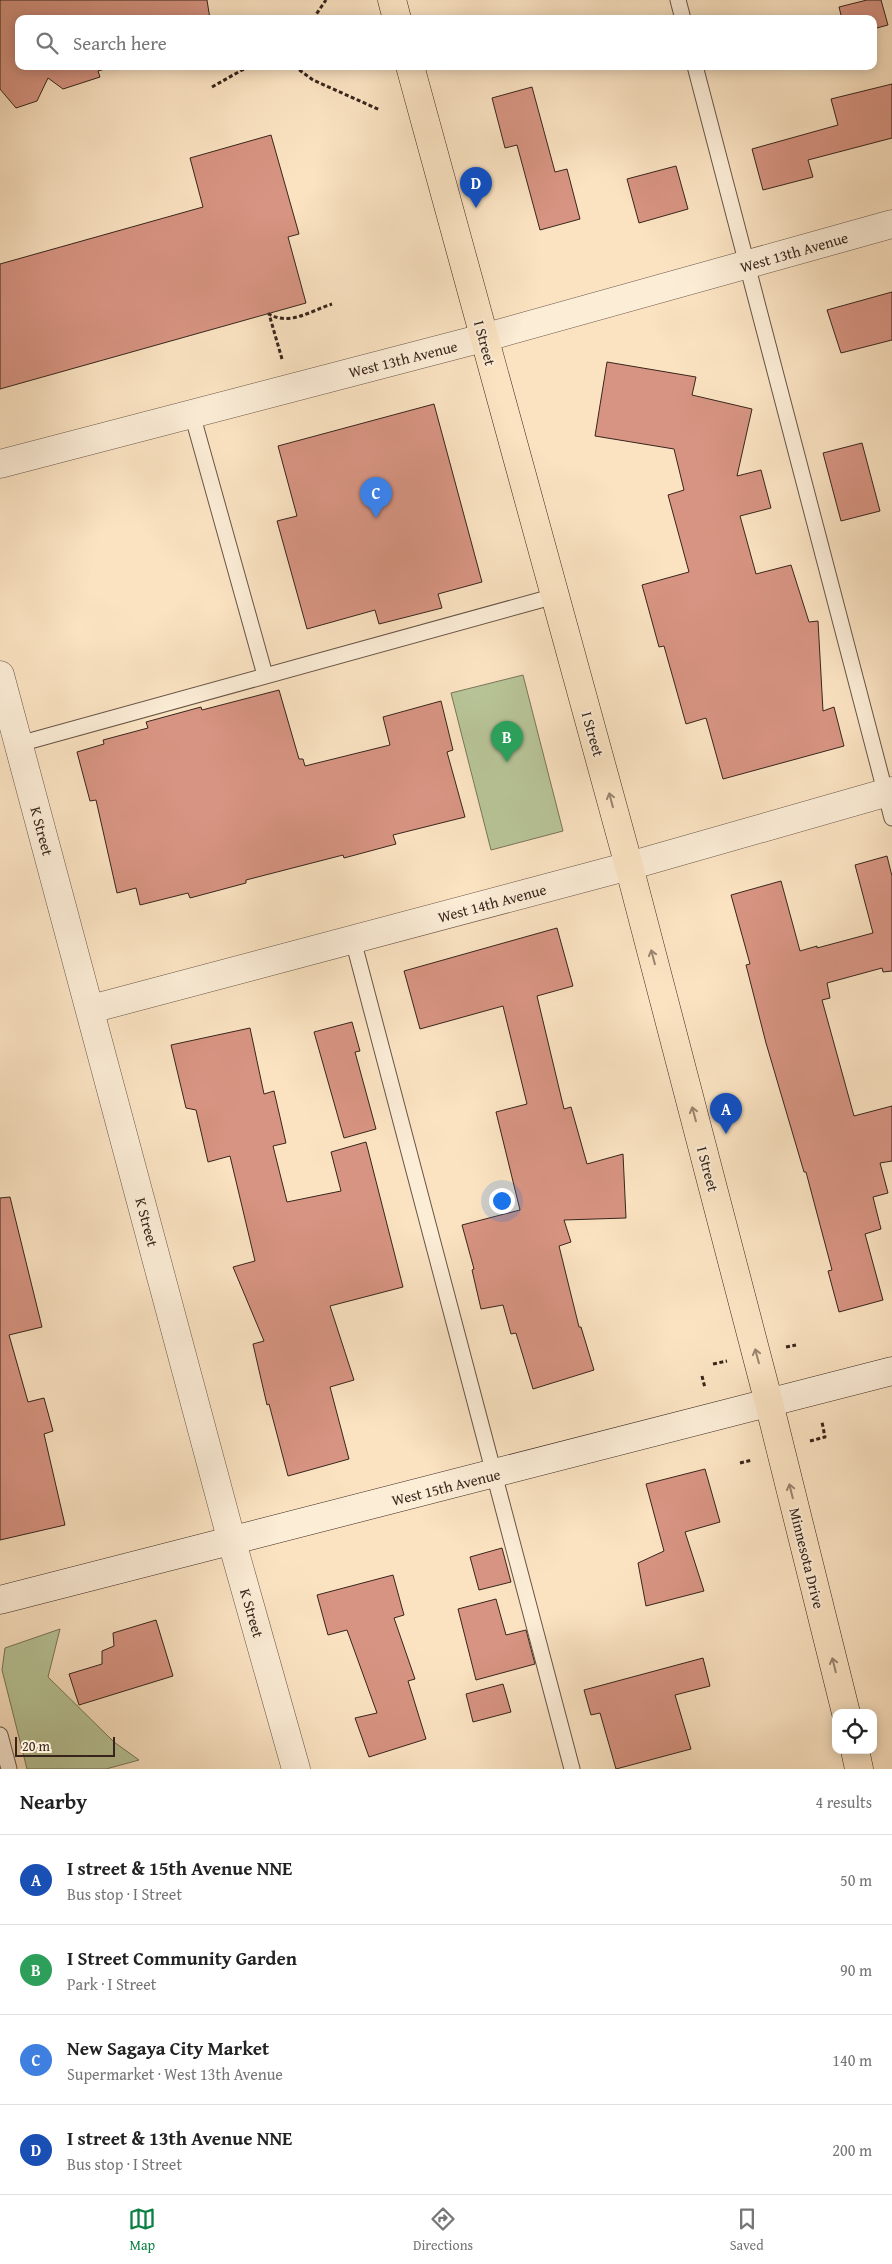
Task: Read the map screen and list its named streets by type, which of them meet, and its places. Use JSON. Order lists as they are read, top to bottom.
{
  "streets": {
    "main road": ["I Street", "Minnesota Drive"],
    "street": [
      "West 13th Avenue",
      "K Street",
      "West 14th Avenue",
      "West 15th Avenue"
    ]
  },
  "crossings": [
    ["West 13th Avenue", "I Street"],
    ["I Street", "West 14th Avenue"],
    ["I Street", "West 15th Avenue"],
    ["I Street", "Minnesota Drive"],
    ["K Street", "West 14th Avenue"],
    ["K Street", "West 15th Avenue"],
    ["West 15th Avenue", "Minnesota Drive"]
  ],
  "one_way": ["I Street", "Minnesota Drive"],
  "scale_bar": "20 m",
  "page": {
    "search": "Search here",
    "pins": [
      "D",
      "C",
      "B",
      "A"
    ],
    "scale": "20 m",
    "heading": ["Nearby", "4 results"],
    "list": [
      {
        "mark": "A",
        "name": "I street & 15th Avenue NNE",
        "note": "Bus stop · I Street",
        "value": "50 m"
      },
      {
        "mark": "B",
        "name": "I Street Community Garden",
        "note": "Park · I Street",
        "value": "90 m"
      },
      {
        "mark": "C",
        "name": "New Sagaya City Market",
        "note": "Supermarket · West 13th Avenue",
        "value": "140 m"
      },
      {
        "mark": "D",
        "name": "I street & 13th Avenue NNE",
        "note": "Bus stop · I Street",
        "value": "200 m"
      }
    ],
    "nav": ["Map", "Directions", "Saved"]
  }
}
